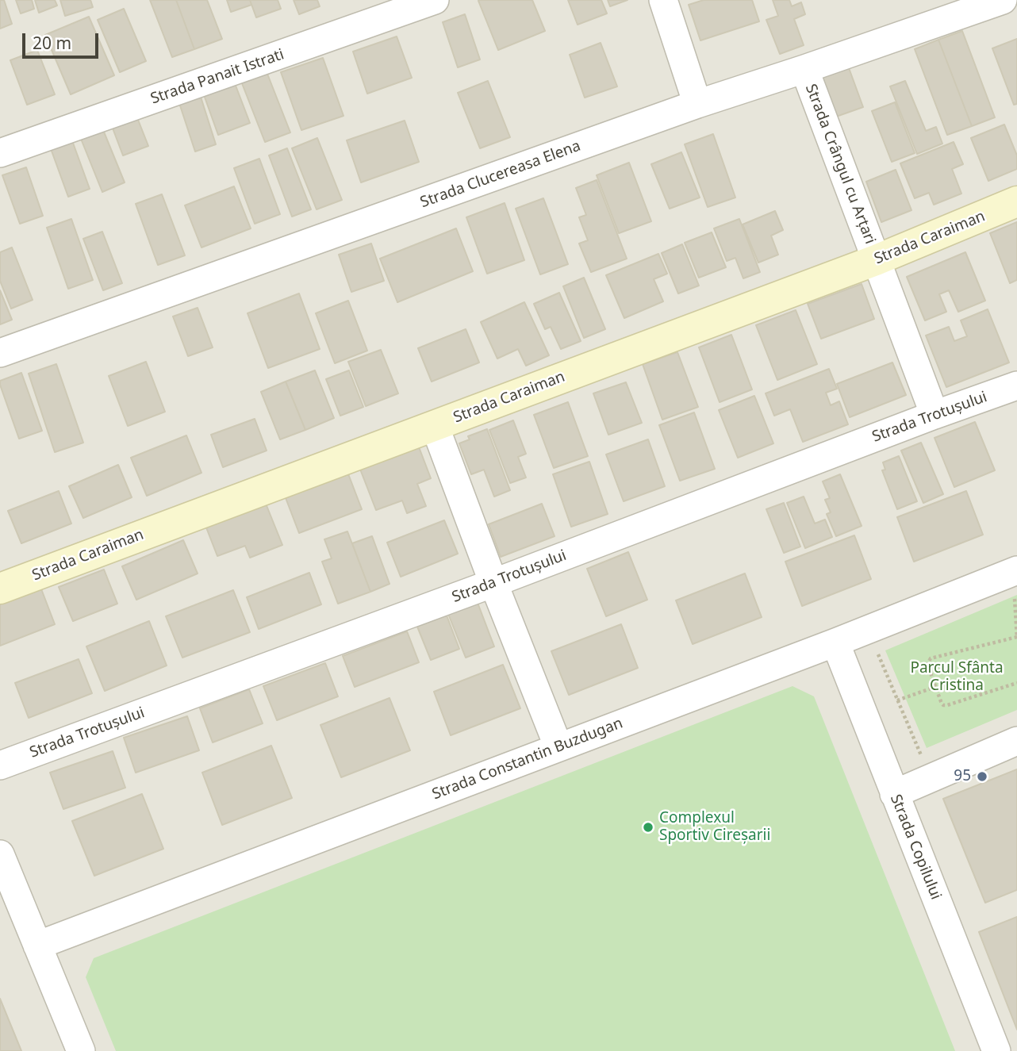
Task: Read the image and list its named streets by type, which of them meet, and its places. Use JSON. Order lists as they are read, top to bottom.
{
  "streets": {
    "street": [
      "Strada Panait Istrati",
      "Strada Crângul cu Arțari",
      "Strada Clucereasa Elena",
      "Strada Caraiman",
      "Strada Trotușului",
      "Strada Constantin Buzdugan",
      "Strada Copilului"
    ]
  },
  "crossings": [
    ["Strada Crângul cu Arțari", "Strada Clucereasa Elena"],
    ["Strada Crângul cu Arțari", "Strada Caraiman"],
    ["Strada Crângul cu Arțari", "Strada Trotușului"],
    ["Strada Constantin Buzdugan", "Strada Copilului"]
  ],
  "parks": ["Parcul Sfânta Cristina"],
  "places": ["95", "Complexul Sportiv Cireșarii"],
  "scale_bar": "20 m"
}
